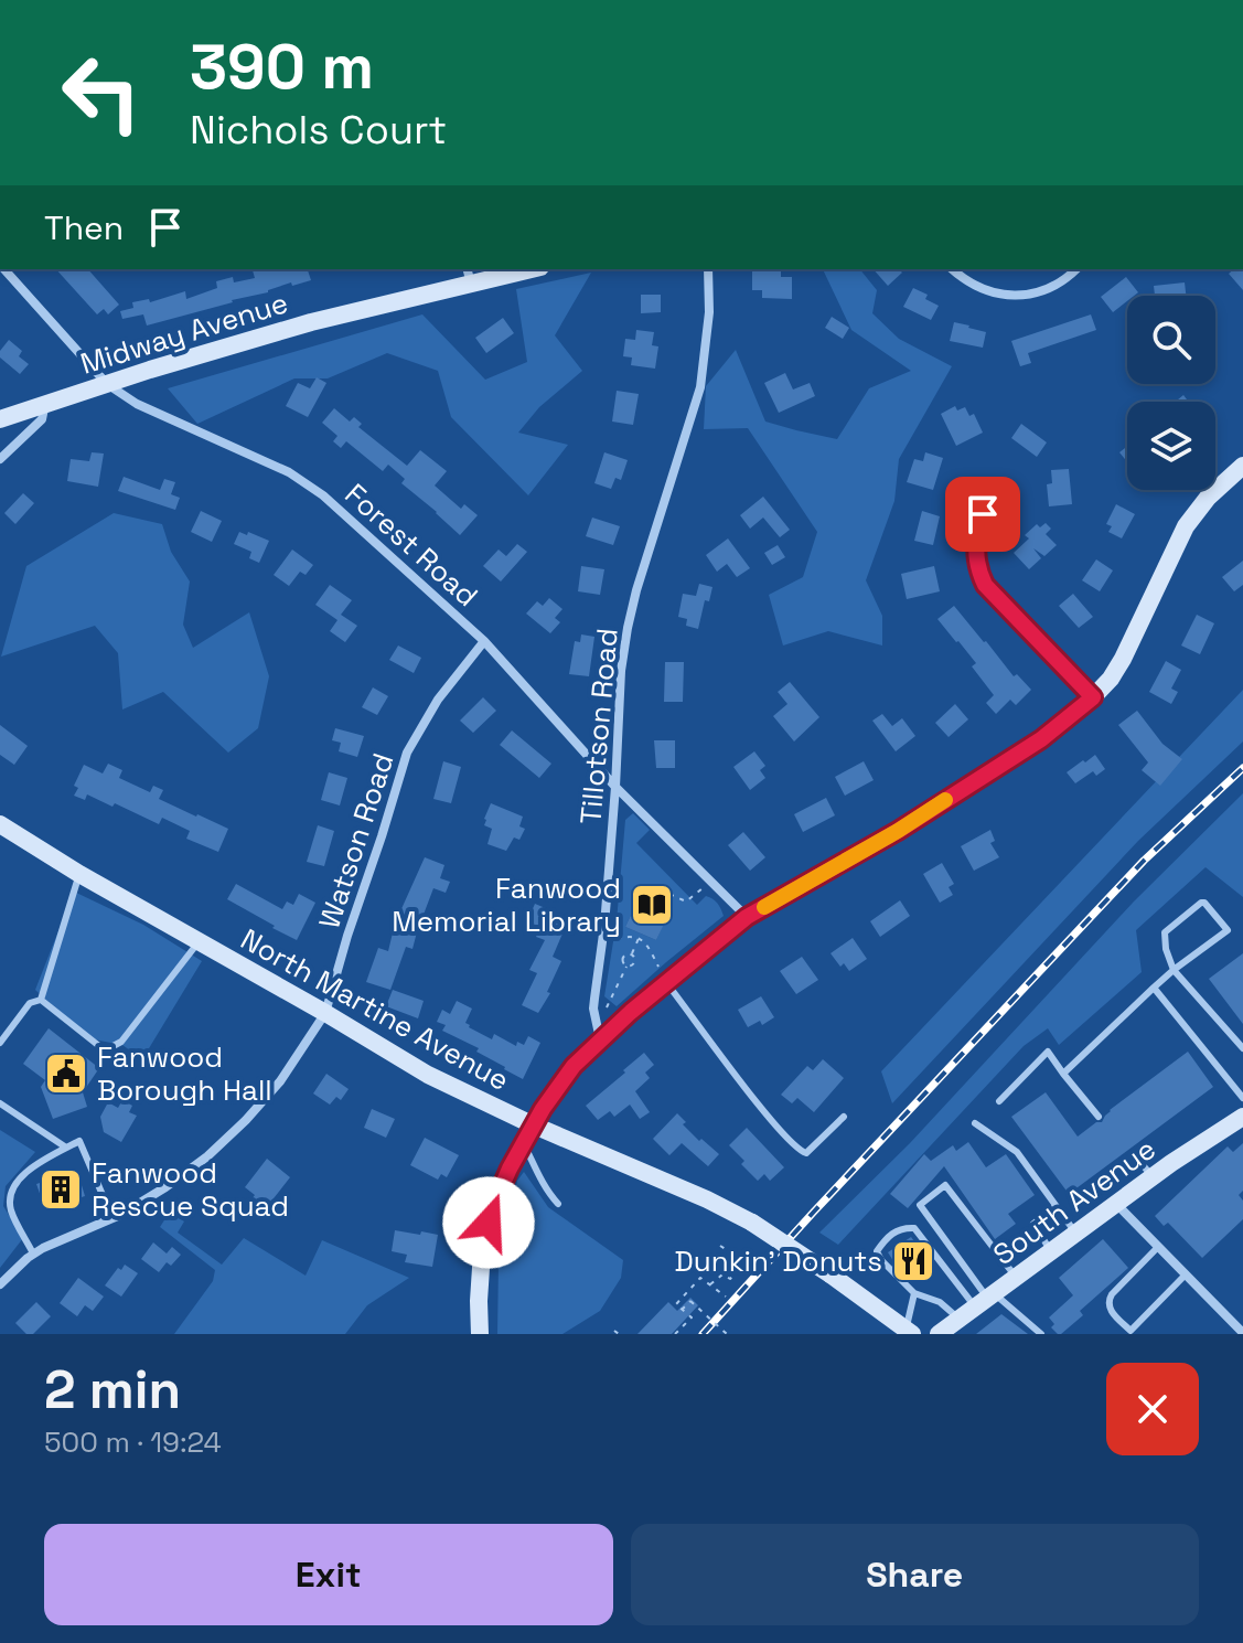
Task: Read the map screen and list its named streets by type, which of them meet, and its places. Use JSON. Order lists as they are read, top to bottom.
{
  "streets": {
    "main road": ["Midway Avenue", "North Martine Avenue", "South Avenue"],
    "street": ["Forest Road", "Tillotson Road", "Watson Road"]
  },
  "crossings": [
    ["Midway Avenue", "Forest Road"],
    ["Forest Road", "Tillotson Road"],
    ["Forest Road", "Watson Road"],
    ["Watson Road", "North Martine Avenue"]
  ],
  "places": {
    "library": ["Fanwood Memorial Library"],
    "public building": ["Fanwood Borough Hall"],
    "building": ["Fanwood Rescue Squad"],
    "restaurant": ["Dunkin' Donuts"]
  },
  "page": {
    "turn": ["390 m", "Nichols Court"],
    "then": "Then",
    "heading": ["2 min", "500 m · 19:24"],
    "buttons": ["Exit", "Share"]
  }
}
